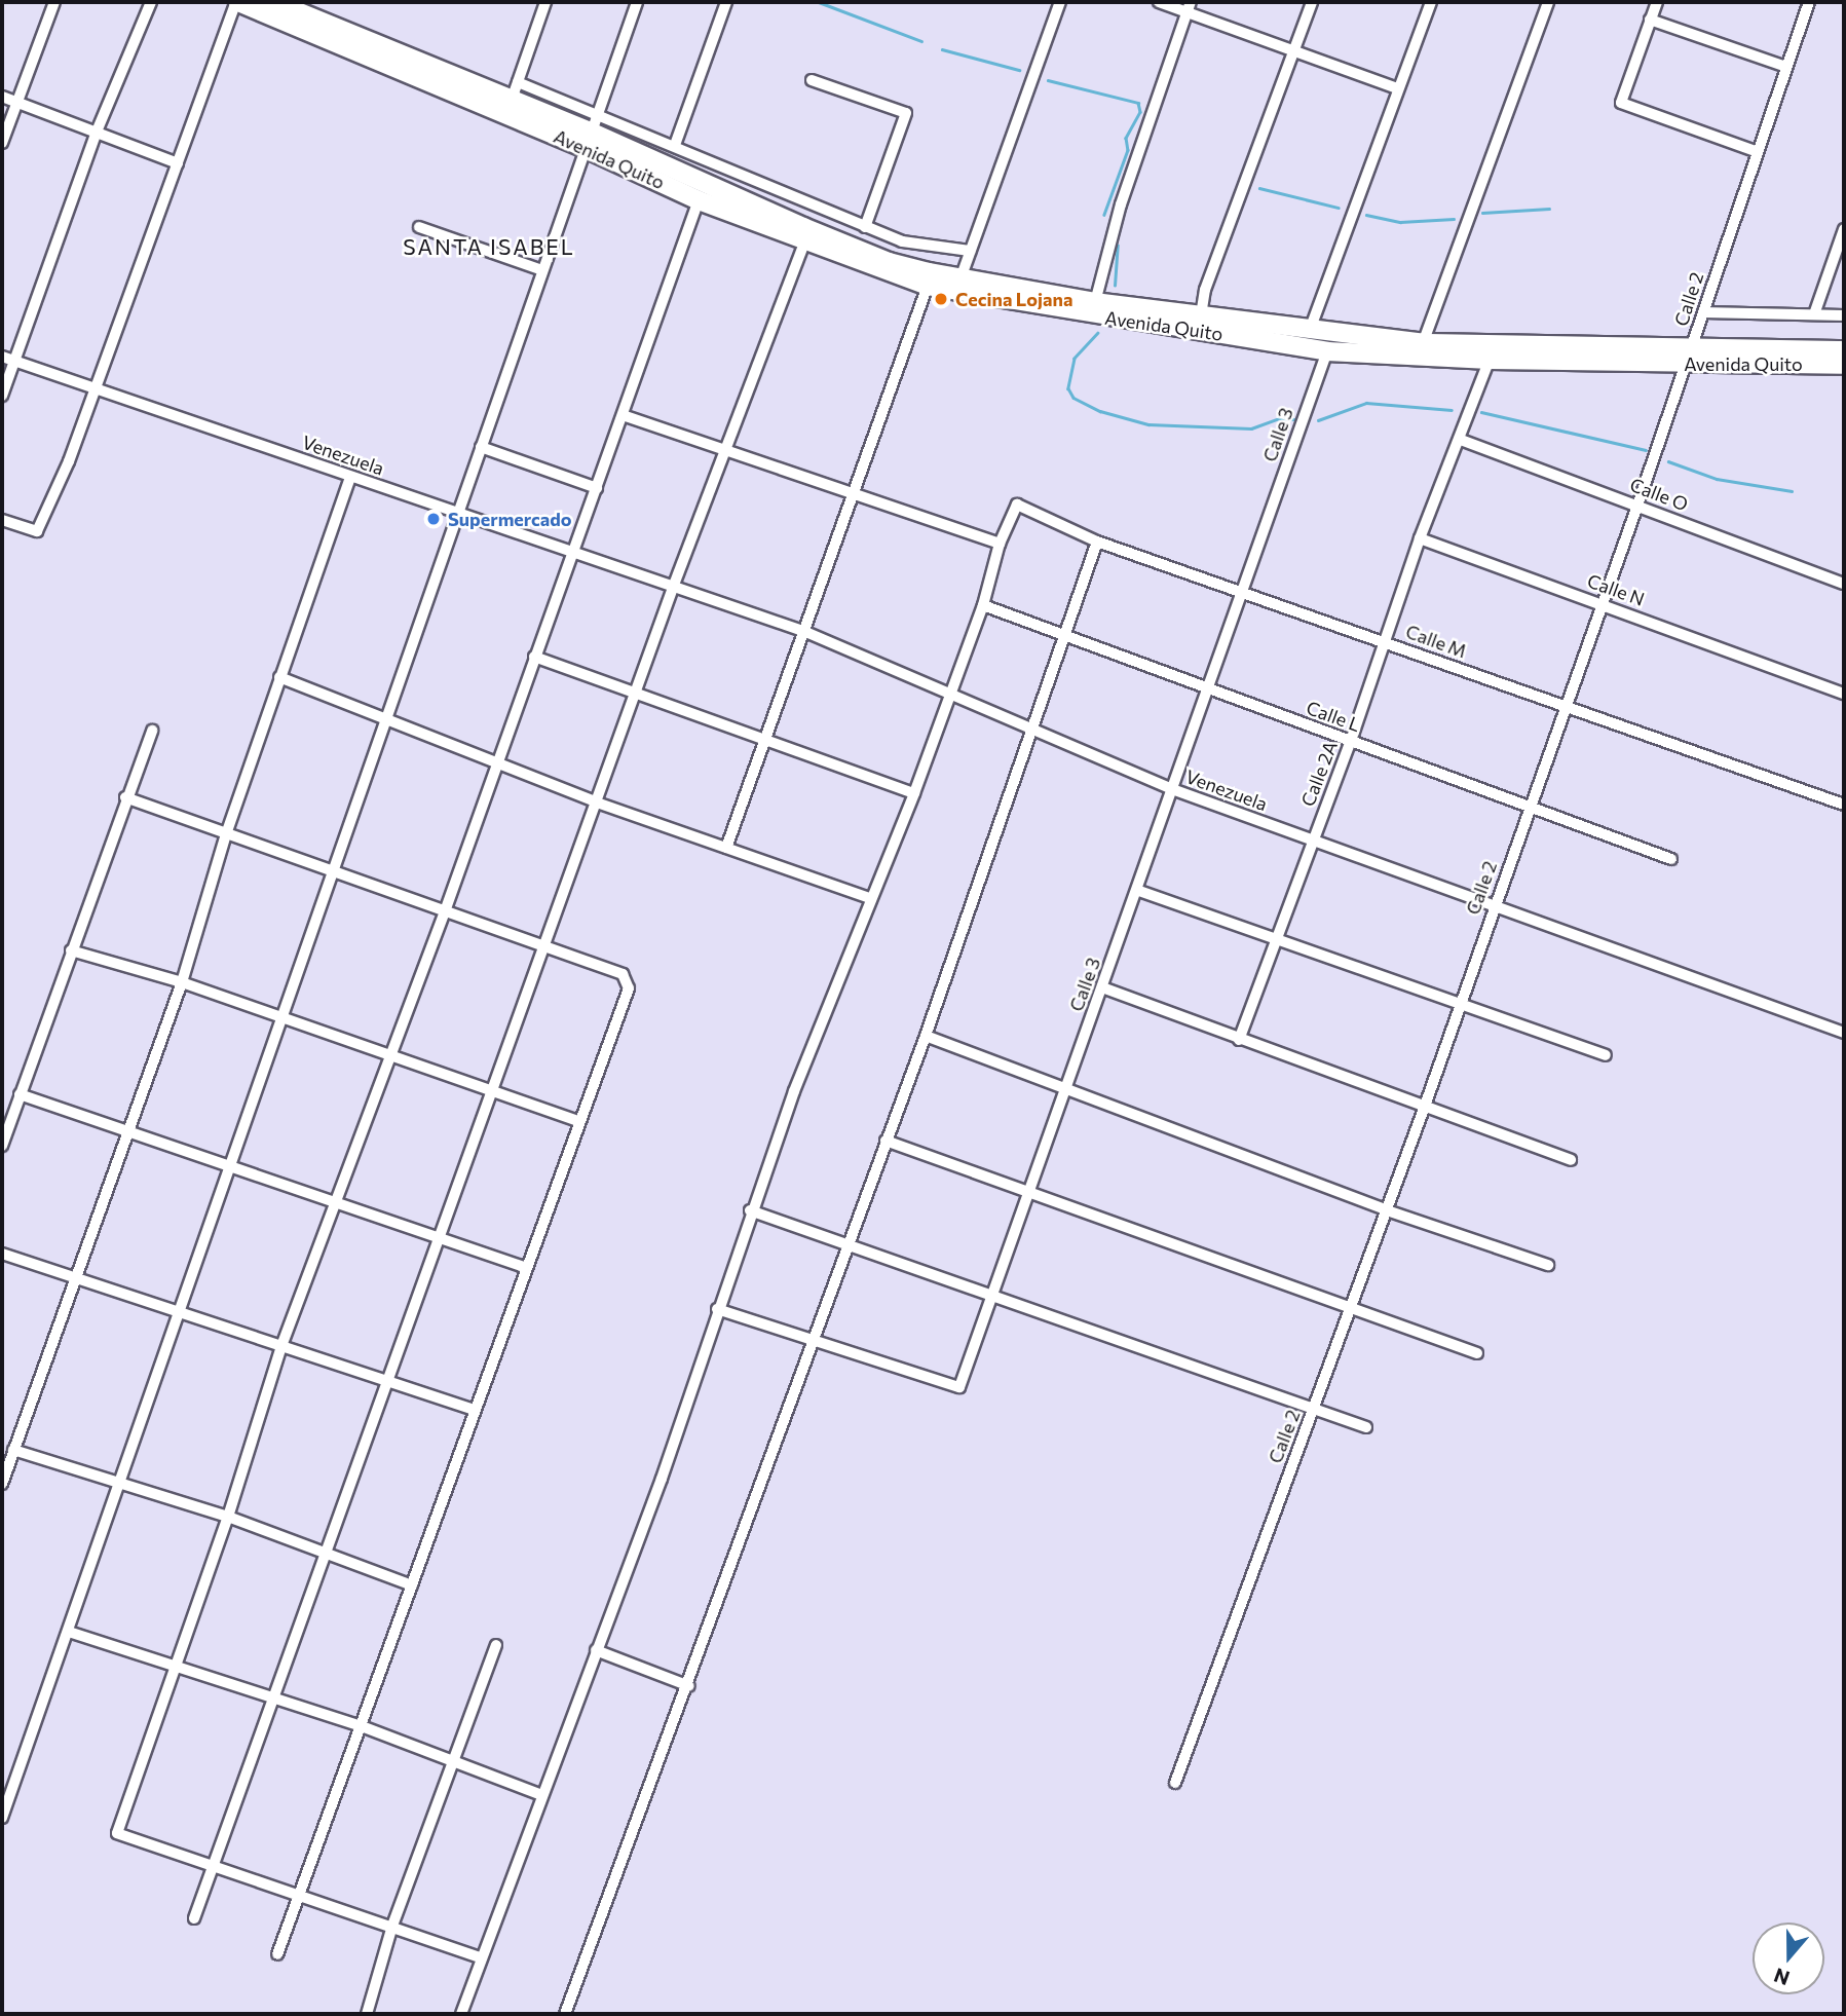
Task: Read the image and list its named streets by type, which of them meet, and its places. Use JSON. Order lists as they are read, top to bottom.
{
  "streets": {
    "highway": ["Avenida Quito"],
    "street": [
      "Calle 2",
      "Calle 3",
      "Venezuela",
      "Calle O",
      "Calle N",
      "Calle M",
      "Calle L",
      "Calle 2A"
    ]
  },
  "crossings": [
    ["Avenida Quito", "Calle 2"],
    ["Avenida Quito", "Calle 3"],
    ["Avenida Quito", "Calle 2A"],
    ["Calle 2", "Venezuela"],
    ["Calle 2", "Calle O"],
    ["Calle 2", "Calle N"],
    ["Calle 2", "Calle M"],
    ["Calle 2", "Calle L"],
    ["Calle 3", "Venezuela"],
    ["Calle 3", "Calle M"],
    ["Calle 3", "Calle L"],
    ["Venezuela", "Calle 2A"],
    ["Calle O", "Calle 2A"],
    ["Calle N", "Calle 2A"],
    ["Calle M", "Calle 2A"],
    ["Calle L", "Calle 2A"]
  ],
  "districts": ["SANTA ISABEL"],
  "places": ["Cecina Lojana", "Supermercado"],
  "north": "bottom"
}
